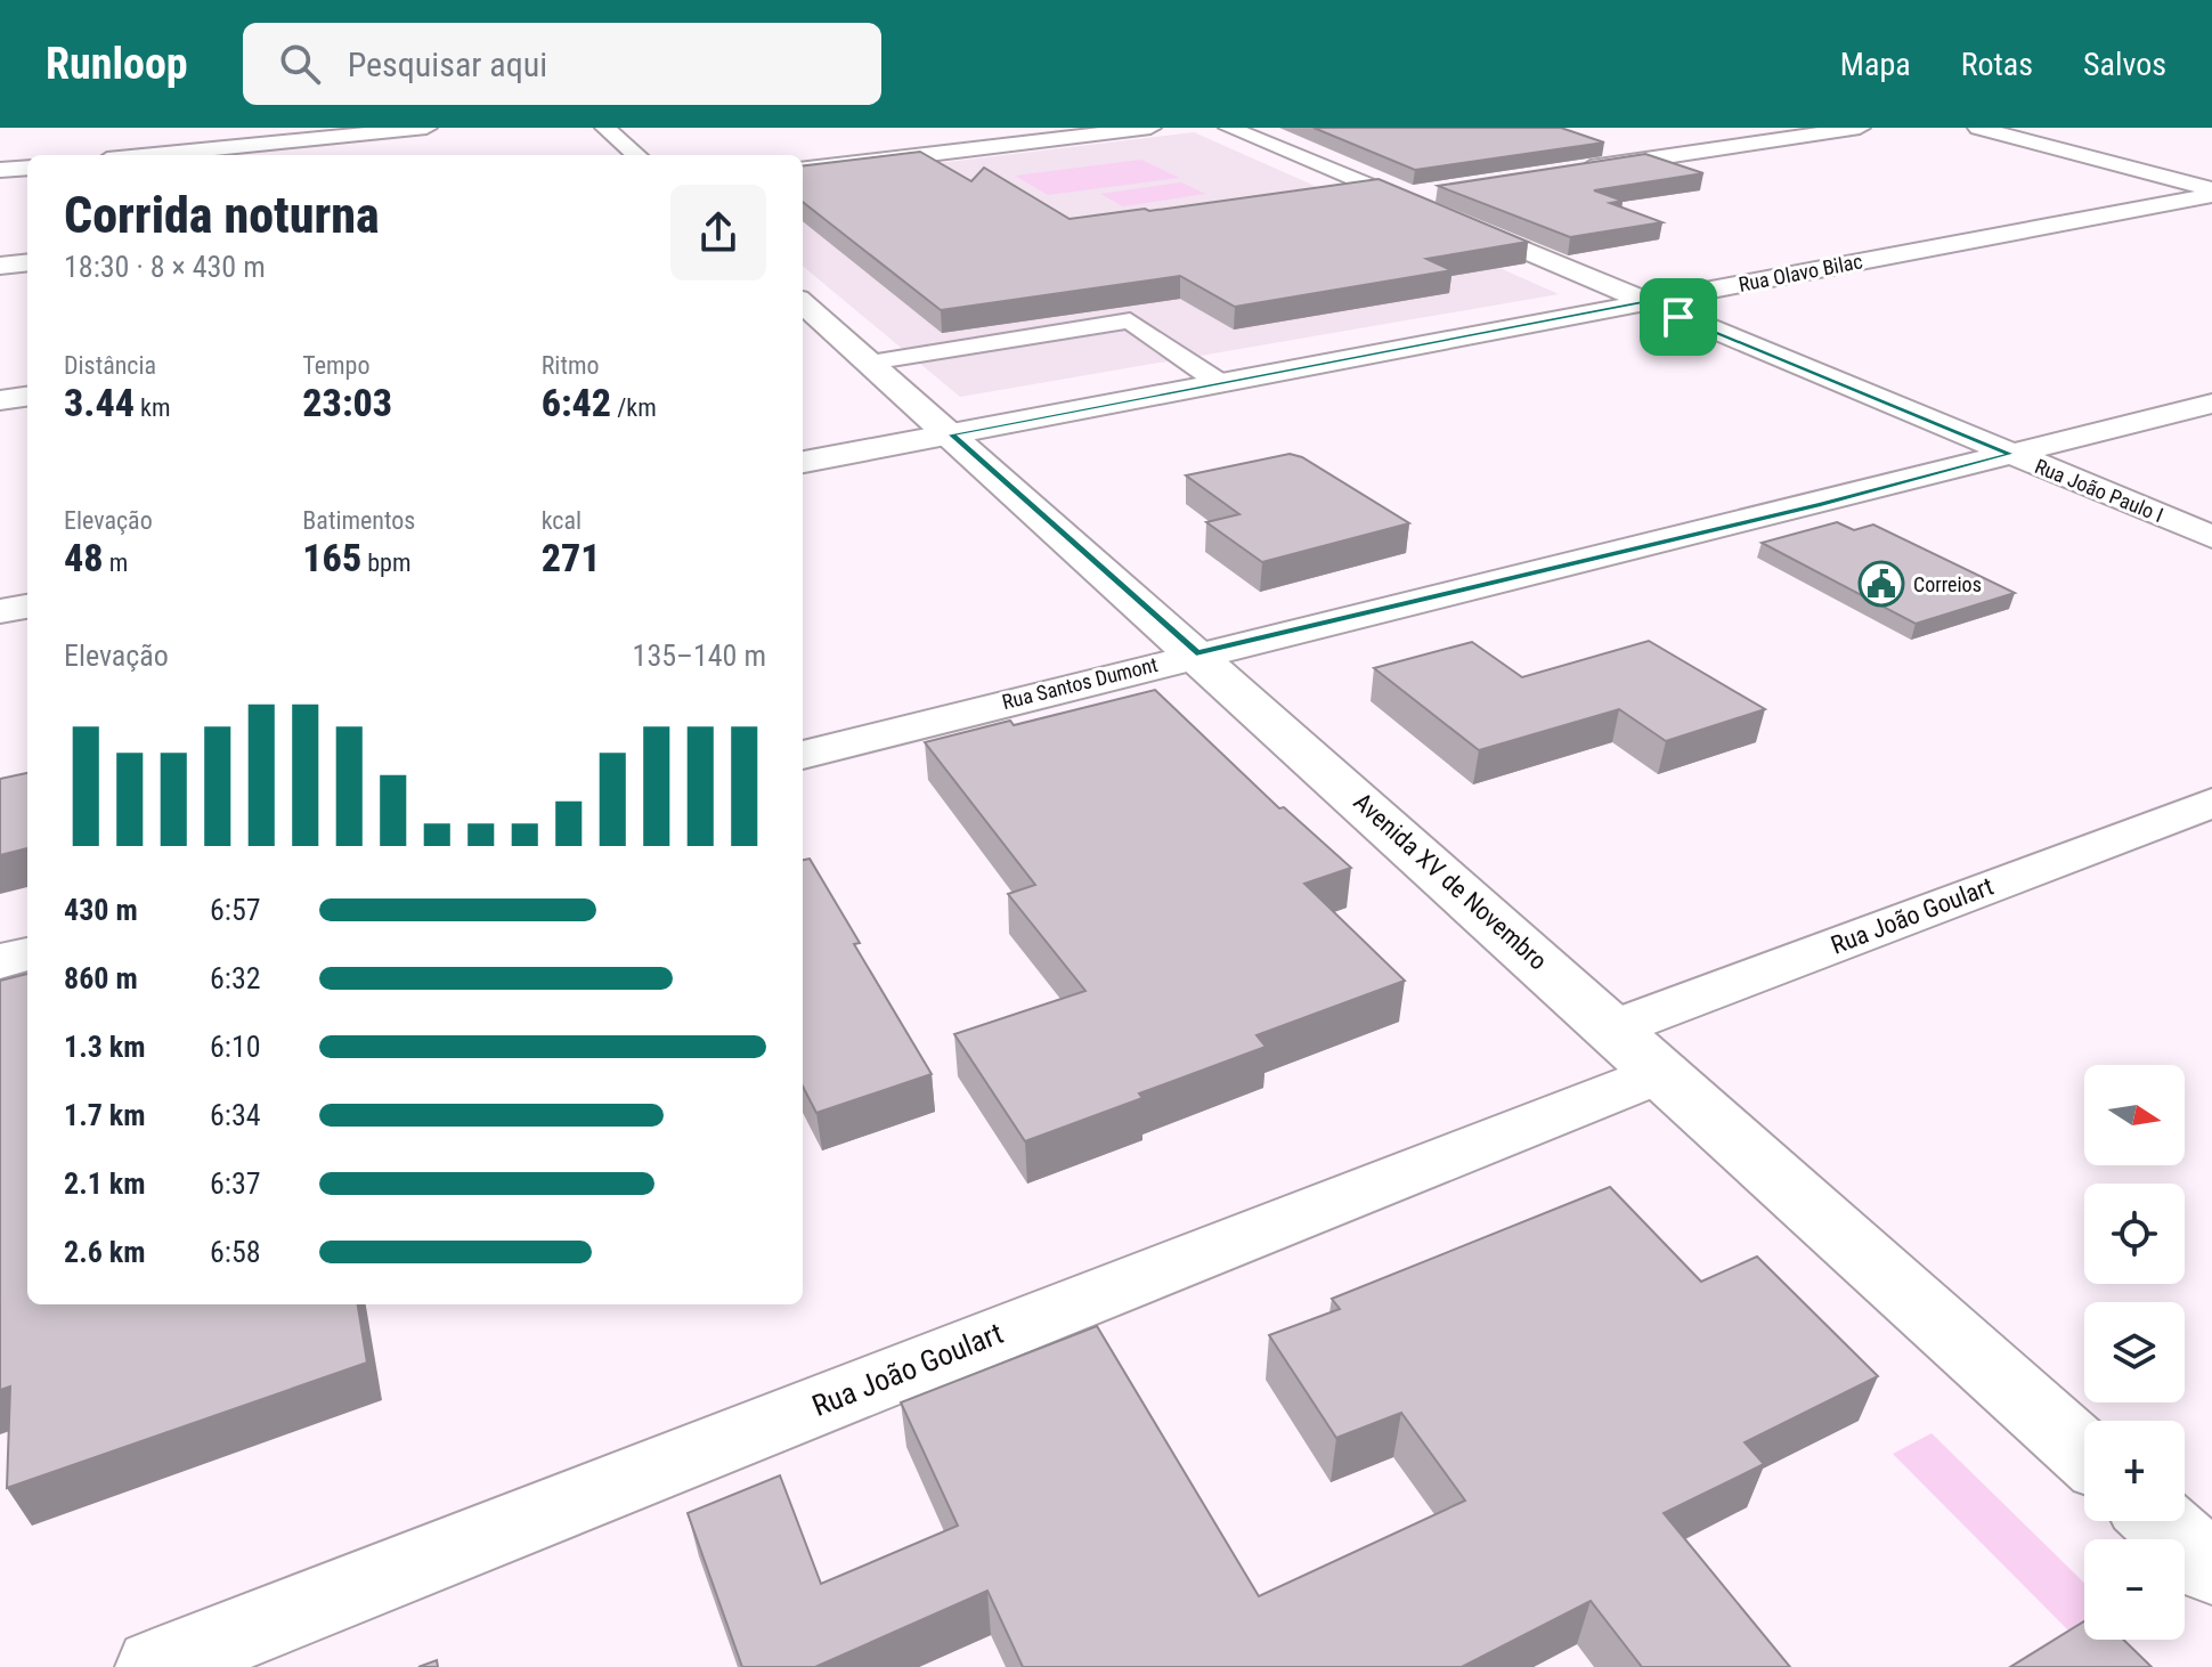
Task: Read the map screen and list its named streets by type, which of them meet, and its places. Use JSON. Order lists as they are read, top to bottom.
{
  "streets": {
    "street": [
      "Rua Olavo Bilac",
      "Rua João Paulo I",
      "Rua Santos Dumont",
      "Avenida XV de Novembro",
      "Rua João Goulart"
    ]
  },
  "crossings": [
    ["Rua Olavo Bilac", "Rua João Paulo I"],
    ["Rua Olavo Bilac", "Avenida XV de Novembro"],
    ["Rua João Paulo I", "Rua Santos Dumont"],
    ["Rua Santos Dumont", "Avenida XV de Novembro"],
    ["Avenida XV de Novembro", "Rua João Goulart"]
  ],
  "places": {
    "public building": ["Correios"]
  },
  "north": "right",
  "page": {
    "header": "Runloop",
    "search": "Pesquisar aqui",
    "nav": ["Mapa", "Rotas", "Salvos"],
    "heading": ["Corrida noturna", "18:30 · 8 × 430 m"],
    "stats": [
      ["Distância", "3.44 km"],
      ["Tempo", "23:03"],
      ["Ritmo", "6:42 /km"],
      ["Elevação", "48 m"],
      ["Batimentos", "165 bpm"],
      ["kcal", "271"]
    ],
    "chart": ["Elevação", "135–140 m"],
    "list": [
      {
        "name": "430 m",
        "note": "6:57"
      },
      {
        "name": "860 m",
        "note": "6:32"
      },
      {
        "name": "1.3 km",
        "note": "6:10"
      },
      {
        "name": "1.7 km",
        "note": "6:34"
      },
      {
        "name": "2.1 km",
        "note": "6:37"
      },
      {
        "name": "2.6 km",
        "note": "6:58"
      }
    ],
    "map_buttons": ["+", "−"]
  }
}
